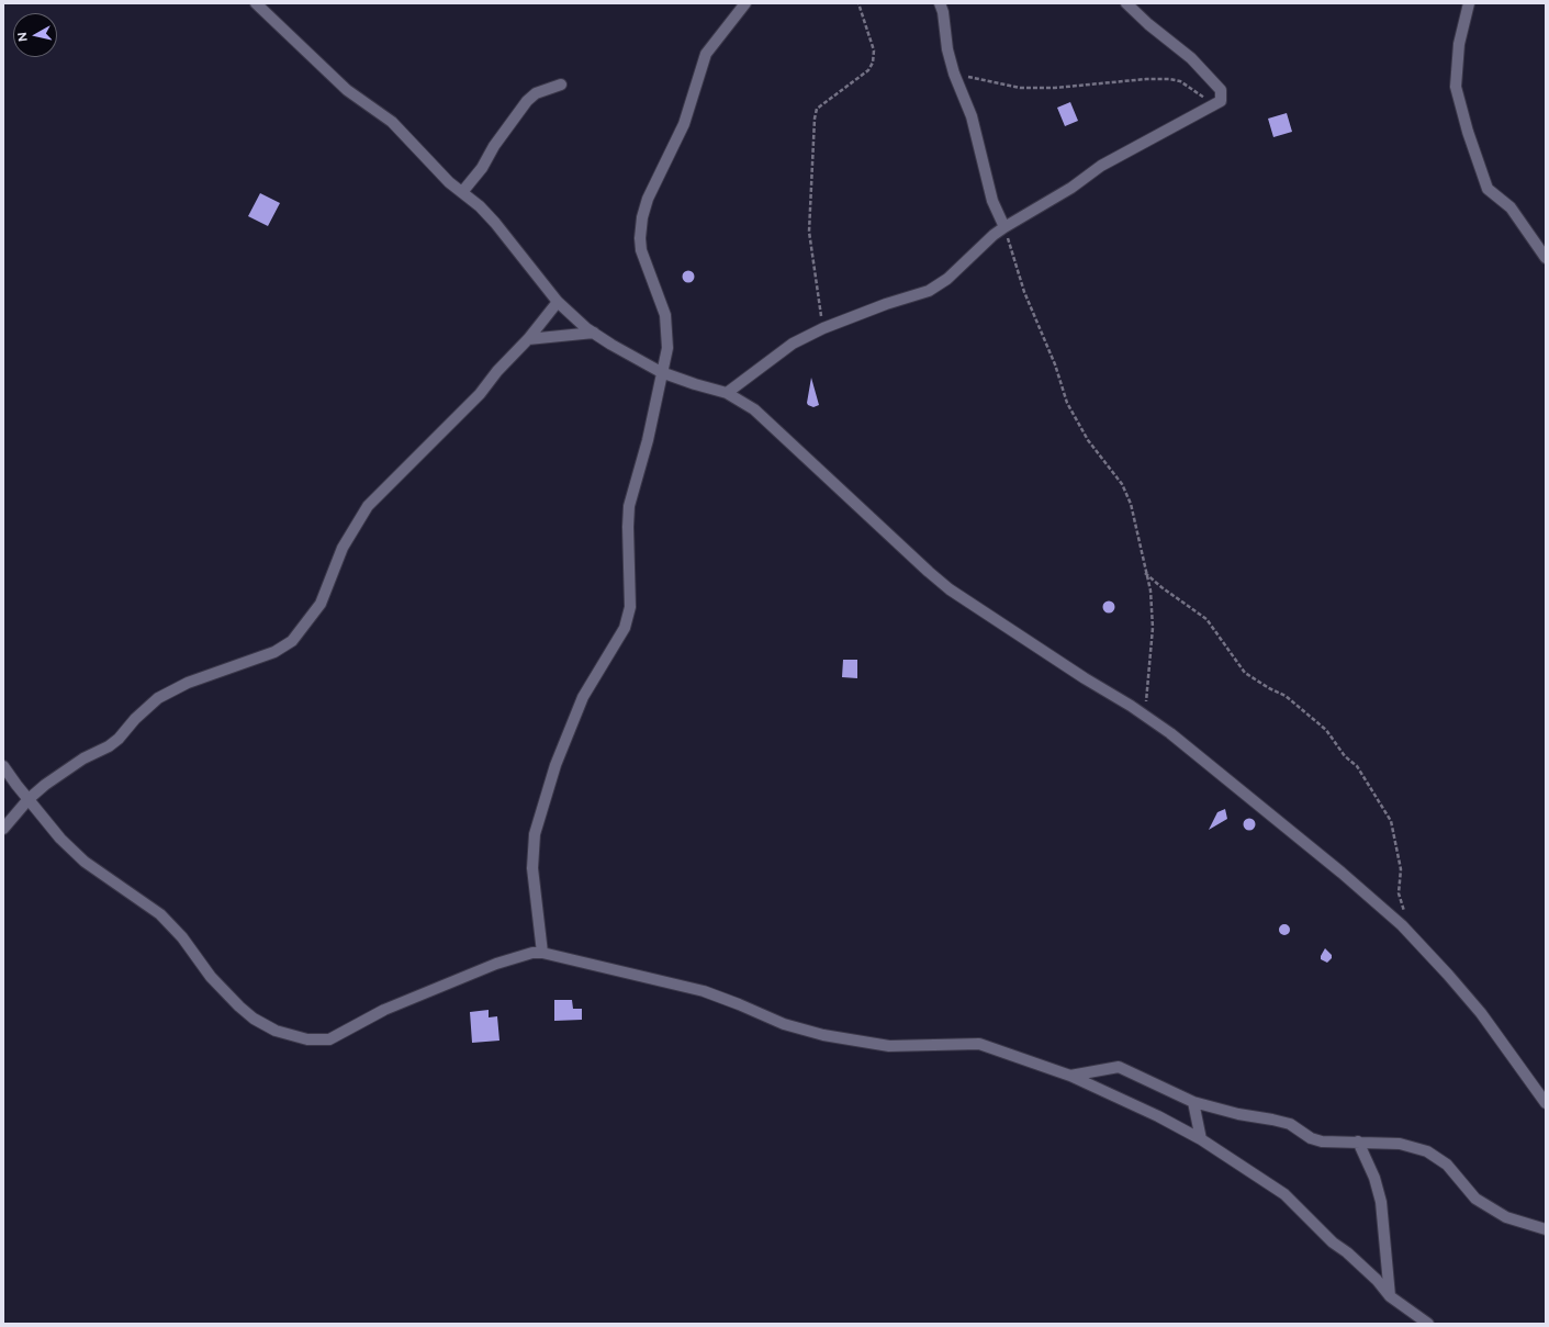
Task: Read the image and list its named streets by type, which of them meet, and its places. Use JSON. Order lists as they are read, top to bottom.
{
  "north": "left"
}
